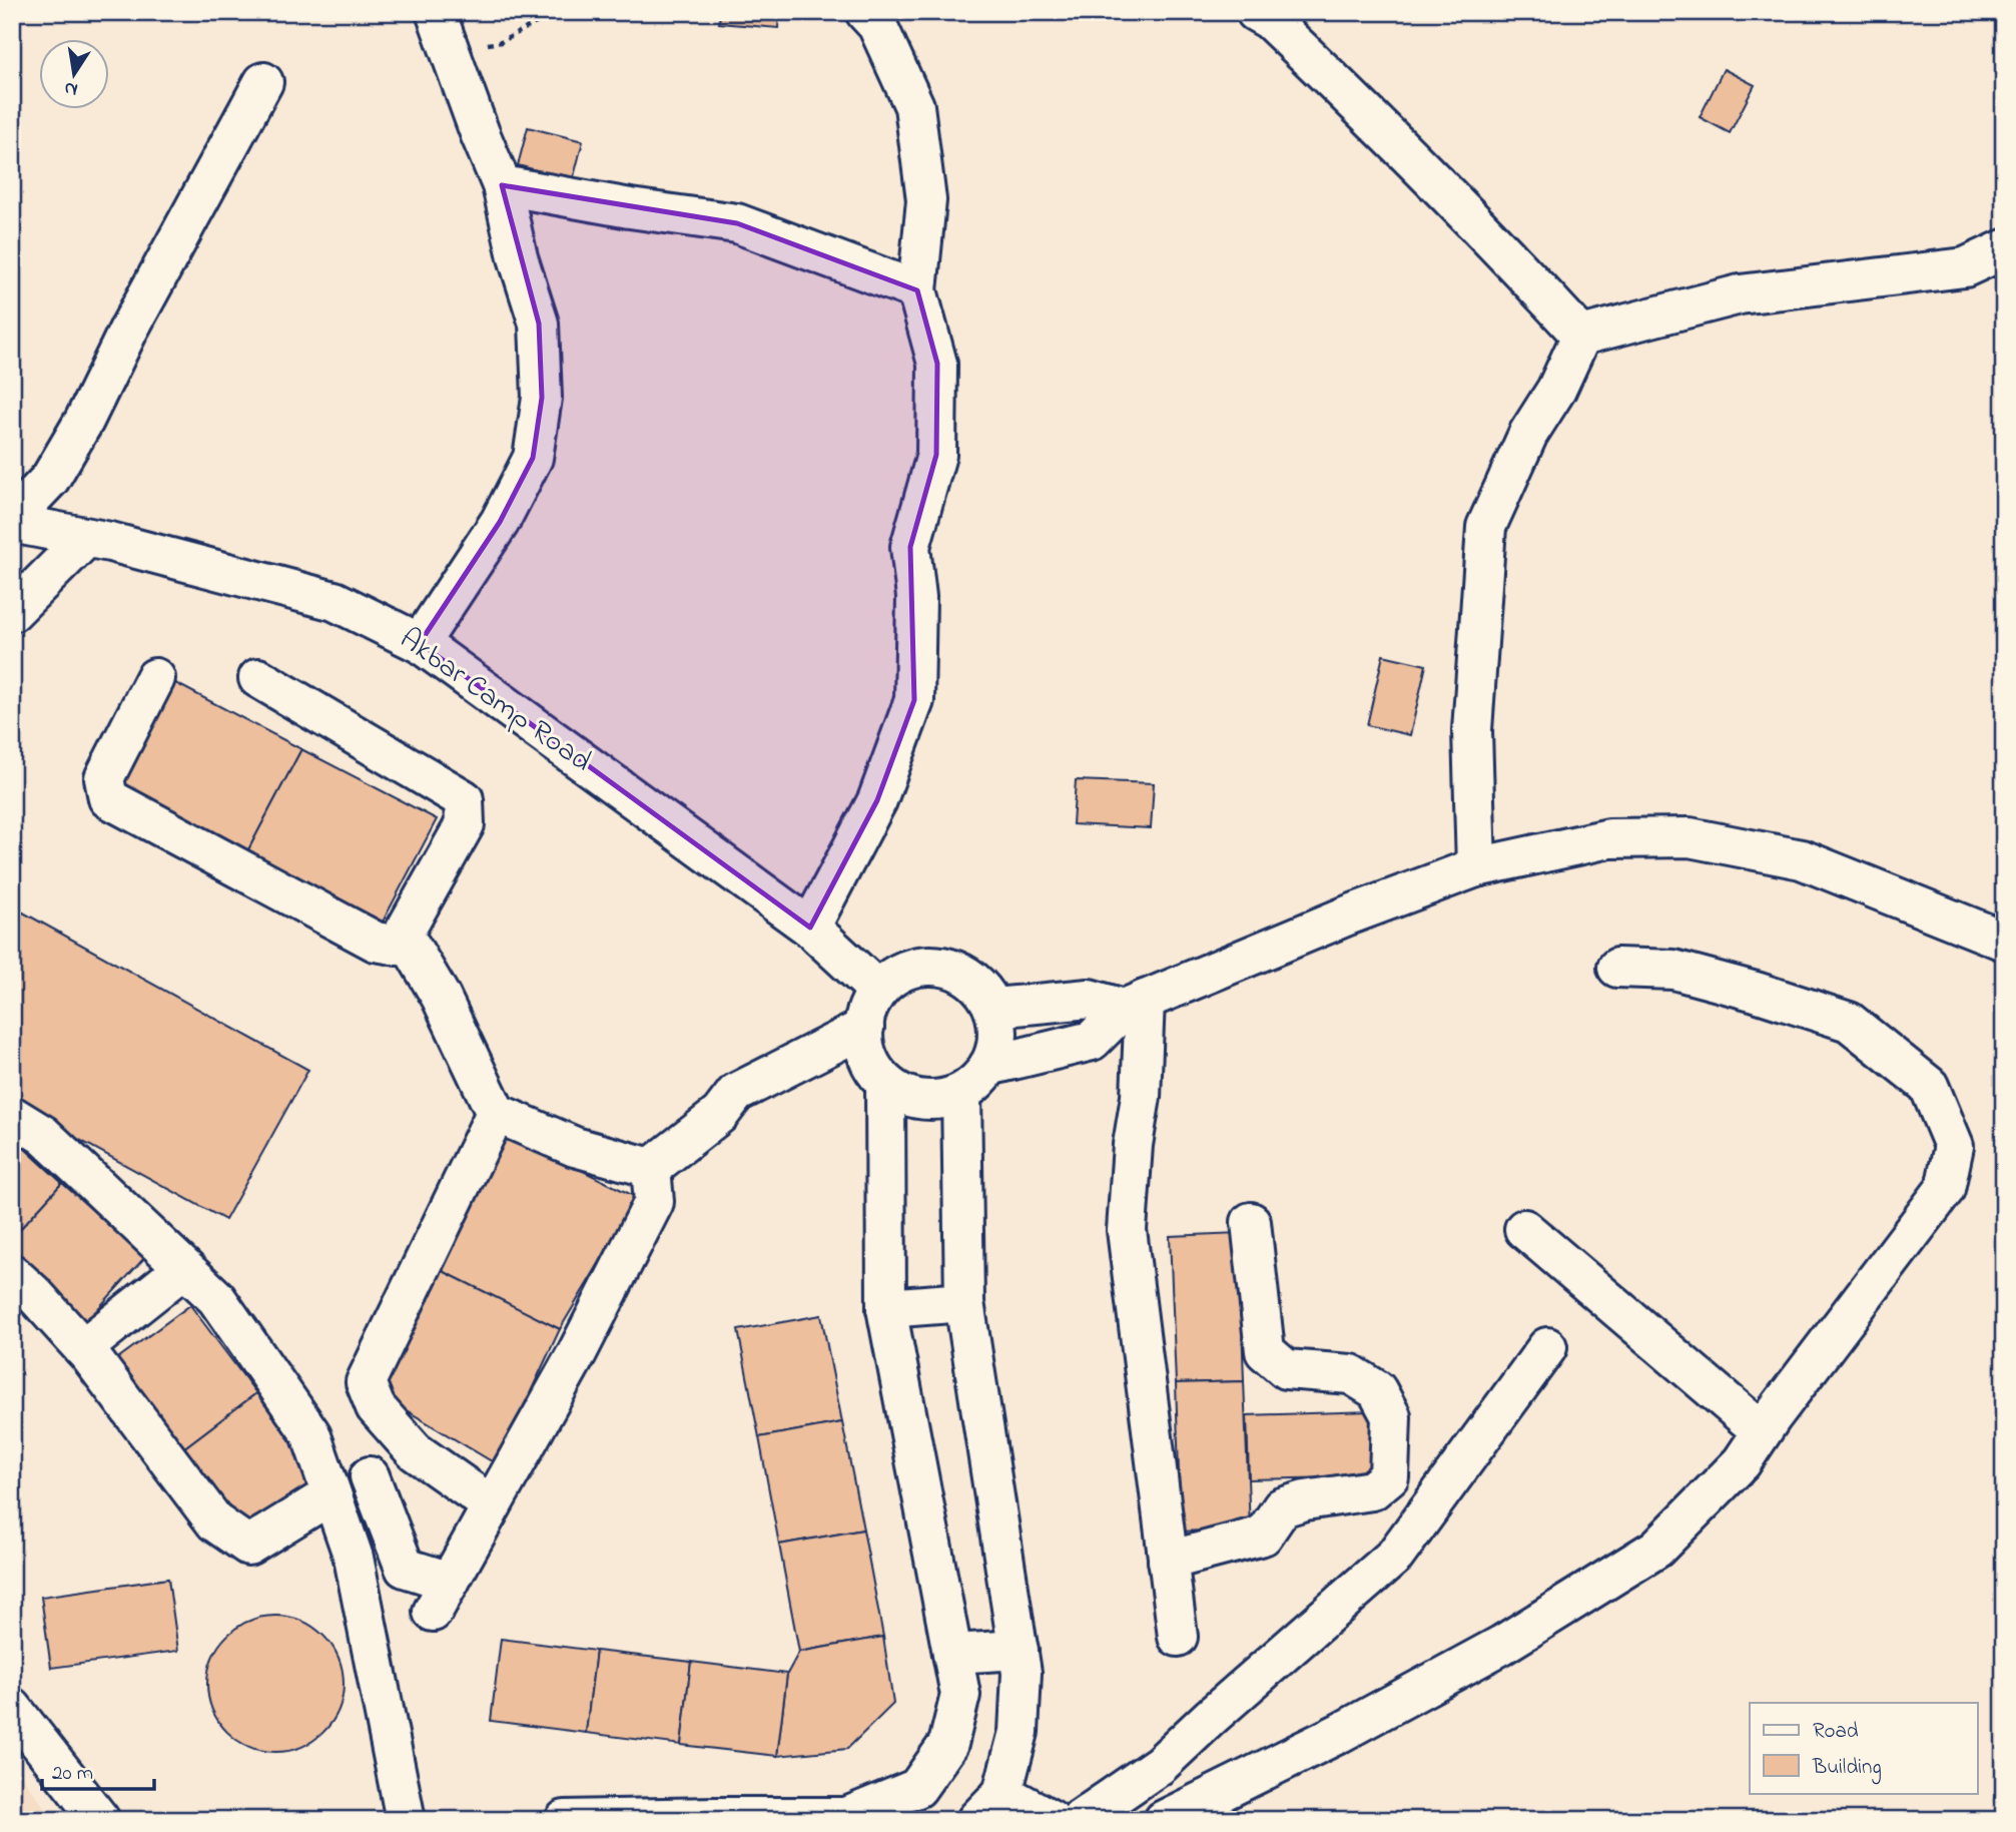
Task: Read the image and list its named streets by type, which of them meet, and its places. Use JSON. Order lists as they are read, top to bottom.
{
  "streets": {
    "street": ["Akbar Camp Road"]
  },
  "legend": ["Road", "Building"],
  "scale_bar": "20 m",
  "north": "bottom"
}
